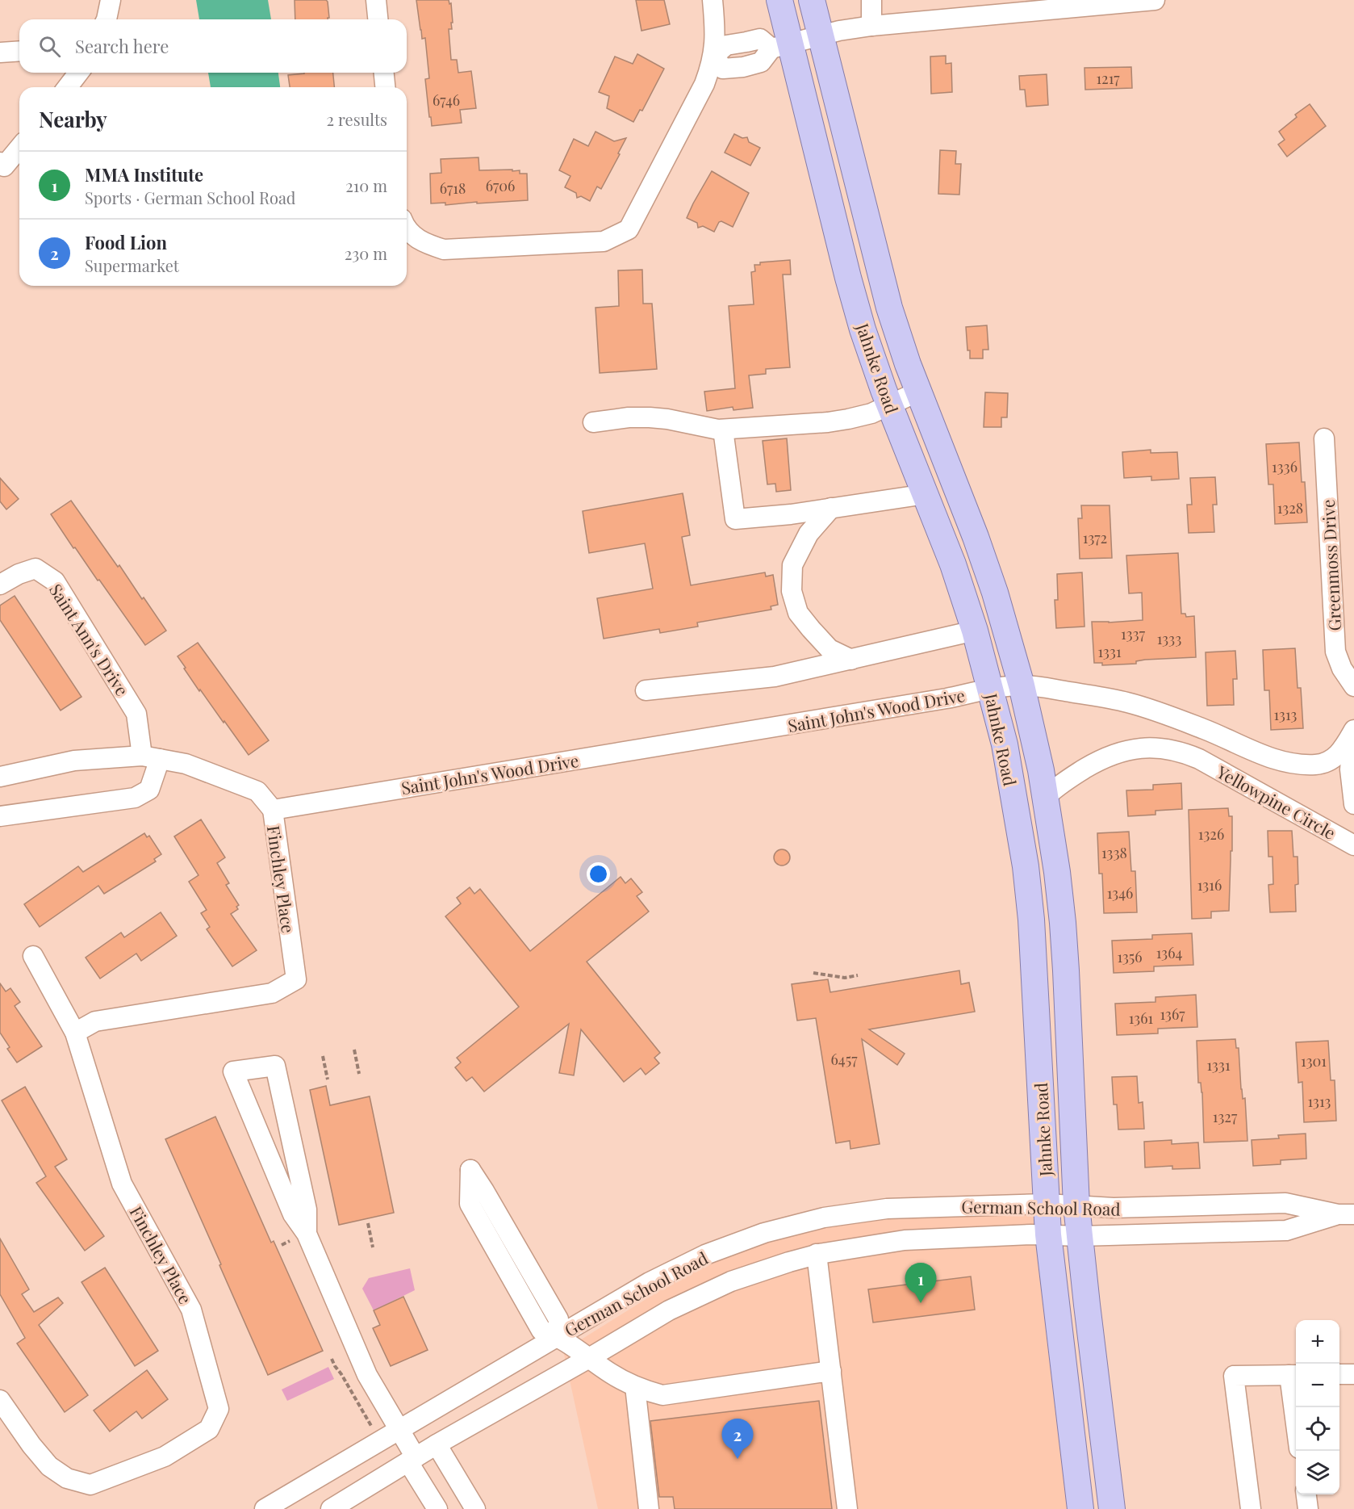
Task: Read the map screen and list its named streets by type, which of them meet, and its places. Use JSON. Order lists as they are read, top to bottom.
{
  "streets": {
    "main road": ["Jahnke Road"],
    "street": [
      "Greenmoss Drive",
      "Saint Ann's Drive",
      "Saint John's Wood Drive",
      "Yellowpine Circle",
      "Finchley Place",
      "German School Road"
    ]
  },
  "crossings": [
    ["Jahnke Road", "Saint John's Wood Drive"],
    ["Jahnke Road", "Yellowpine Circle"],
    ["Jahnke Road", "German School Road"],
    ["Saint John's Wood Drive", "Yellowpine Circle"],
    ["Saint John's Wood Drive", "Finchley Place"]
  ],
  "house_numbers": [
    "1217",
    "6746",
    "6706",
    "6718",
    "1336",
    "1328",
    "1372",
    "1337",
    "1333",
    "1331",
    "1313",
    "1326",
    "1338",
    "1316",
    "1346",
    "1364",
    "1356",
    "1367",
    "1361",
    "6457",
    "1301",
    "1331",
    "1313",
    "1327"
  ],
  "page": {
    "search": "Search here",
    "heading": ["Nearby", "2 results"],
    "list": [
      {
        "mark": "1",
        "name": "MMA Institute",
        "note": "Sports · German School Road",
        "value": "210 m"
      },
      {
        "mark": "2",
        "name": "Food Lion",
        "note": "Supermarket",
        "value": "230 m"
      }
    ],
    "pins": ["1", "2"],
    "map_buttons": ["+", "−"]
  }
}
